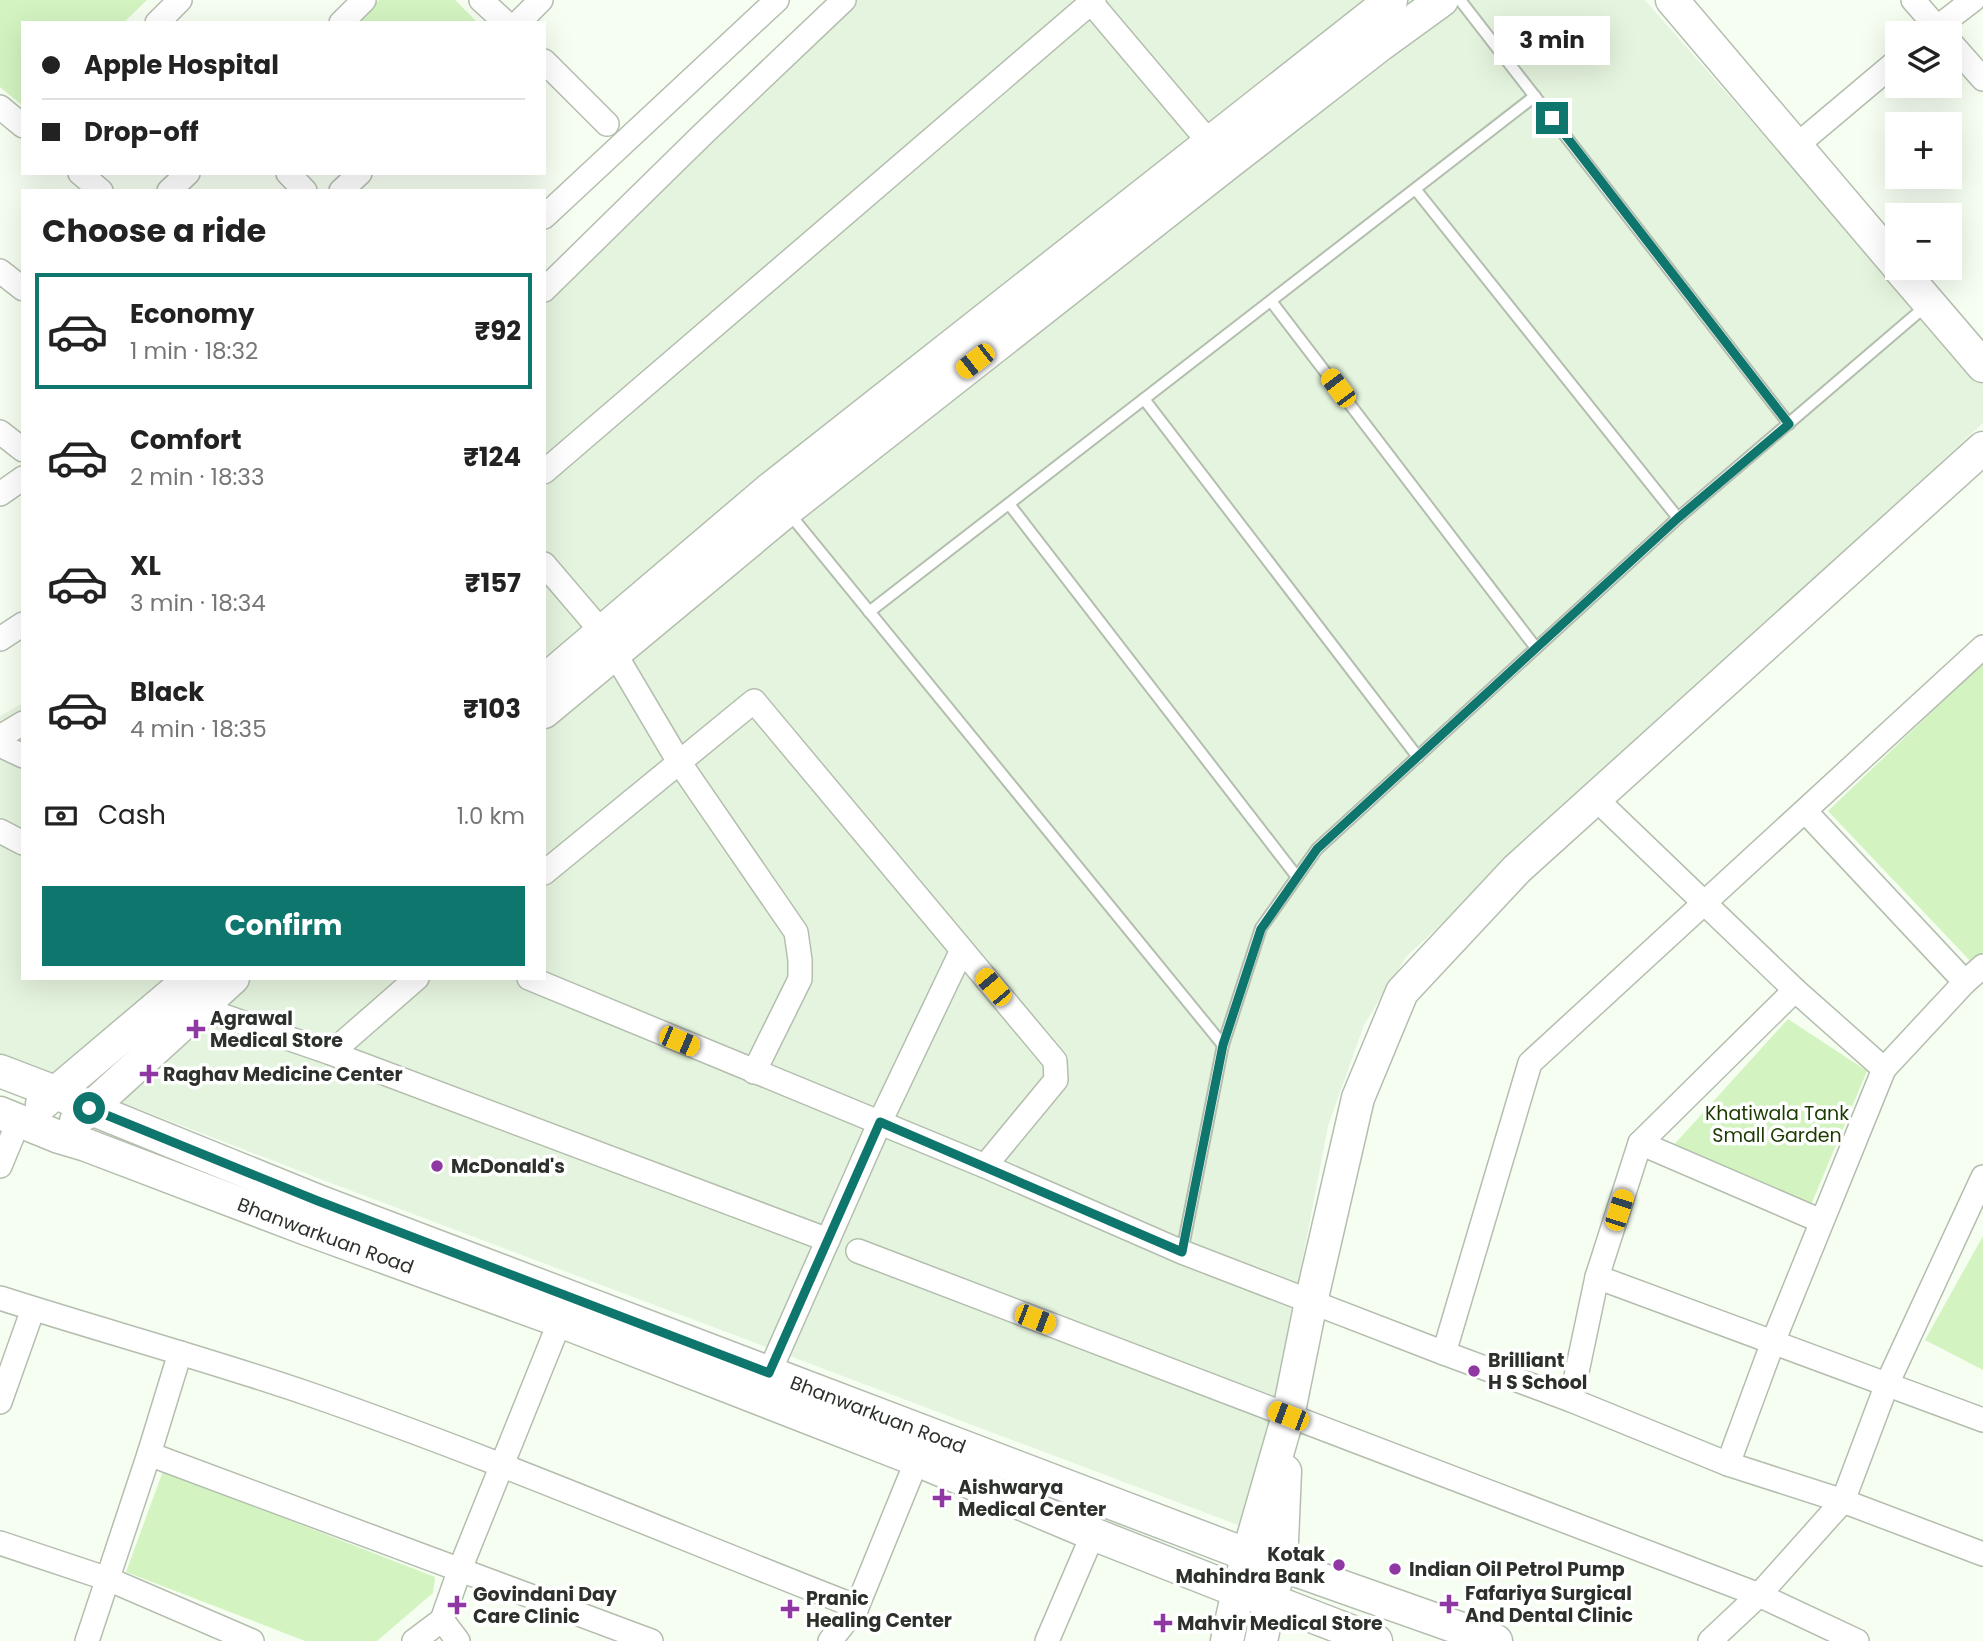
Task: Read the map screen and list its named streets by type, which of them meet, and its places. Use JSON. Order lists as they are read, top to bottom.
{
  "streets": {
    "main road": ["Bhanwarkuan Road"]
  },
  "parks": ["Khatiwala Tank Small Garden"],
  "places": {
    "health": [
      "Agrawal Medical Store",
      "Raghav Medicine Center",
      "Aishwarya Medical Center",
      "Fafariya Surgical And Dental Clinic",
      "Govindani Day Care Clinic",
      "Pranic Healing Center",
      "Mahvir Medical Store"
    ],
    "other": [
      "McDonald's",
      "Brilliant H S School",
      "Kotak Mahindra Bank",
      "Indian Oil Petrol Pump"
    ]
  },
  "page": {
    "bubble": "3 min",
    "map_buttons": ["+", "−"],
    "banner": ["Apple Hospital", "Drop-off"],
    "heading": "Choose a ride",
    "list": [
      {
        "name": "Economy",
        "note": "1 min · 18:32",
        "value": "₹92"
      },
      {
        "name": "Comfort",
        "note": "2 min · 18:33",
        "value": "₹124"
      },
      {
        "name": "XL",
        "note": "3 min · 18:34",
        "value": "₹157"
      },
      {
        "name": "Black",
        "note": "4 min · 18:35",
        "value": "₹103"
      }
    ],
    "pay": ["Cash", "1.0 km"],
    "buttons": "Confirm"
  }
}
